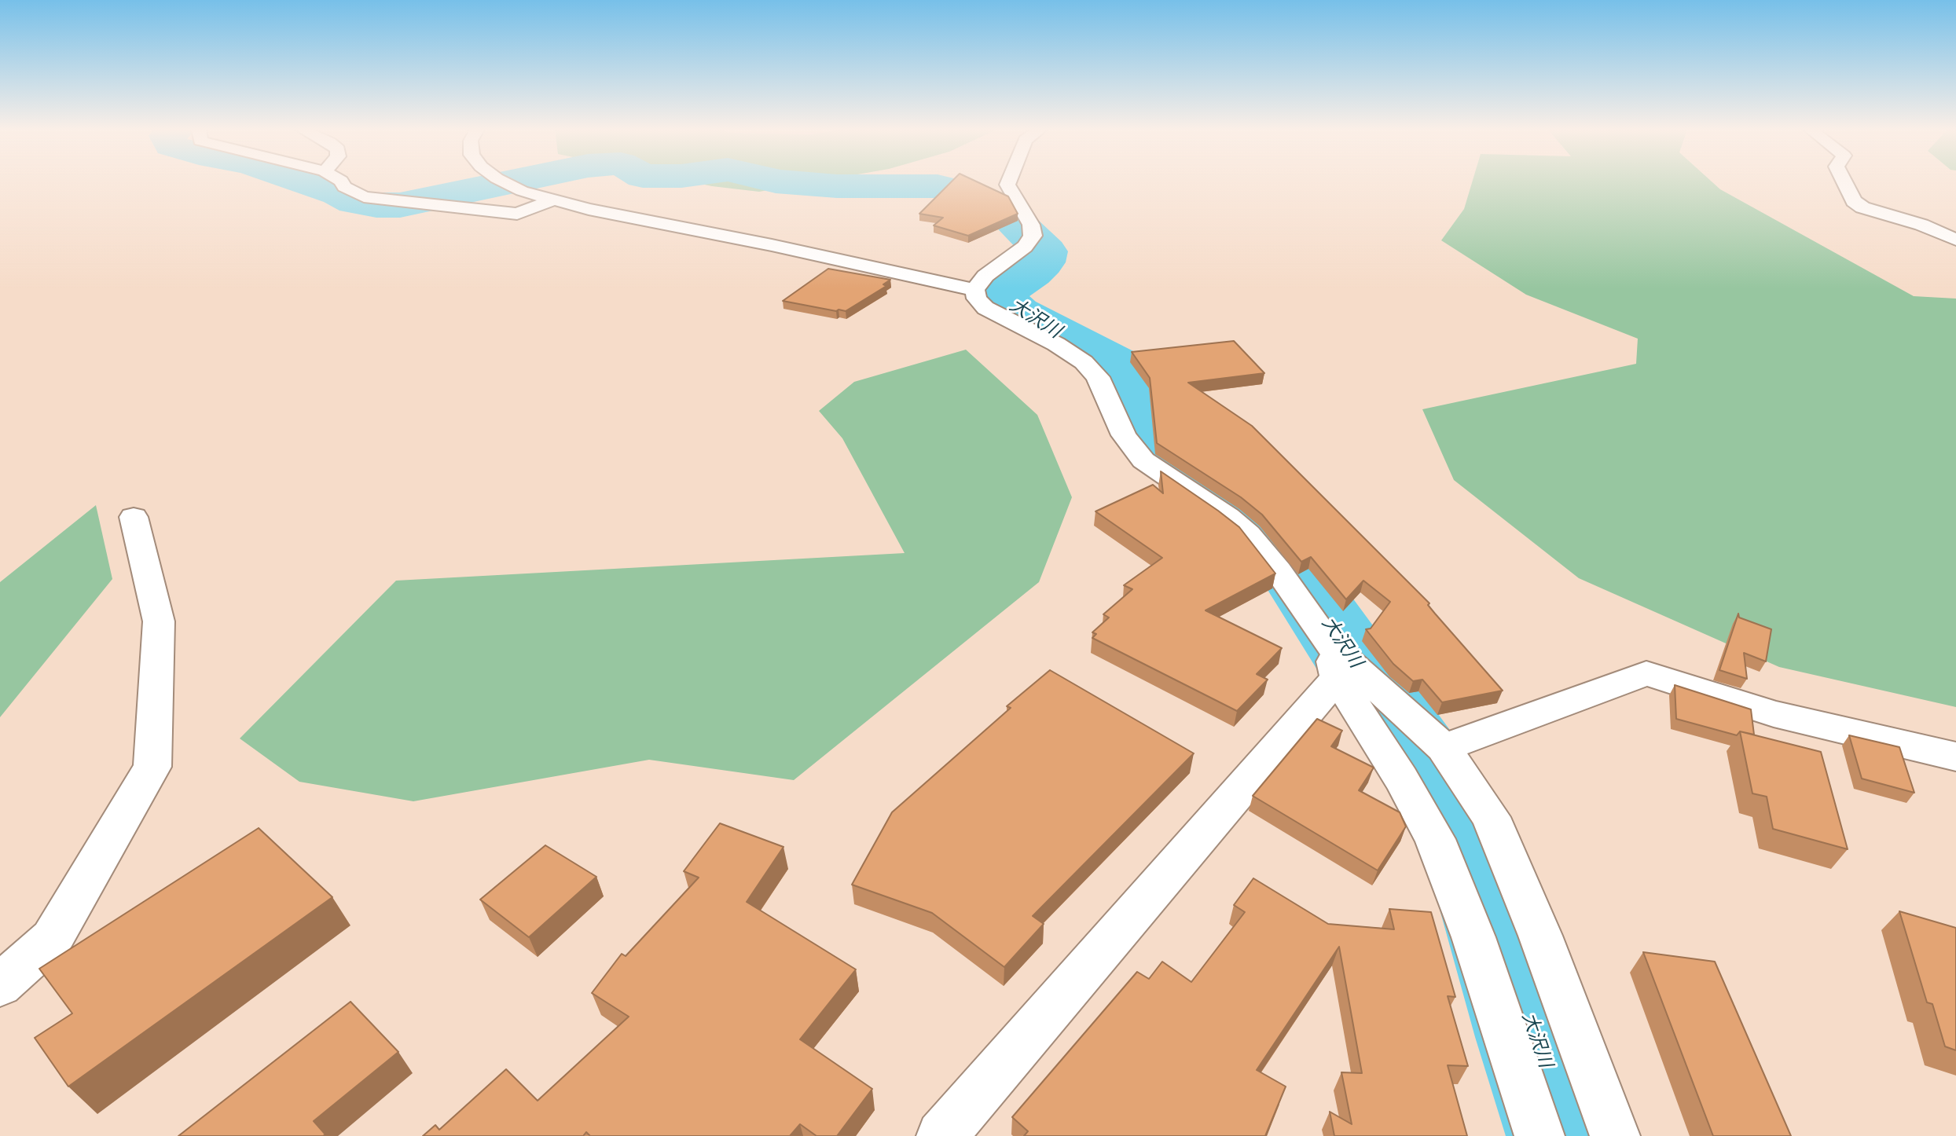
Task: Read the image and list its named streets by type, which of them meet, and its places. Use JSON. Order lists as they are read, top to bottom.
{
  "water": ["大沢川"]
}
